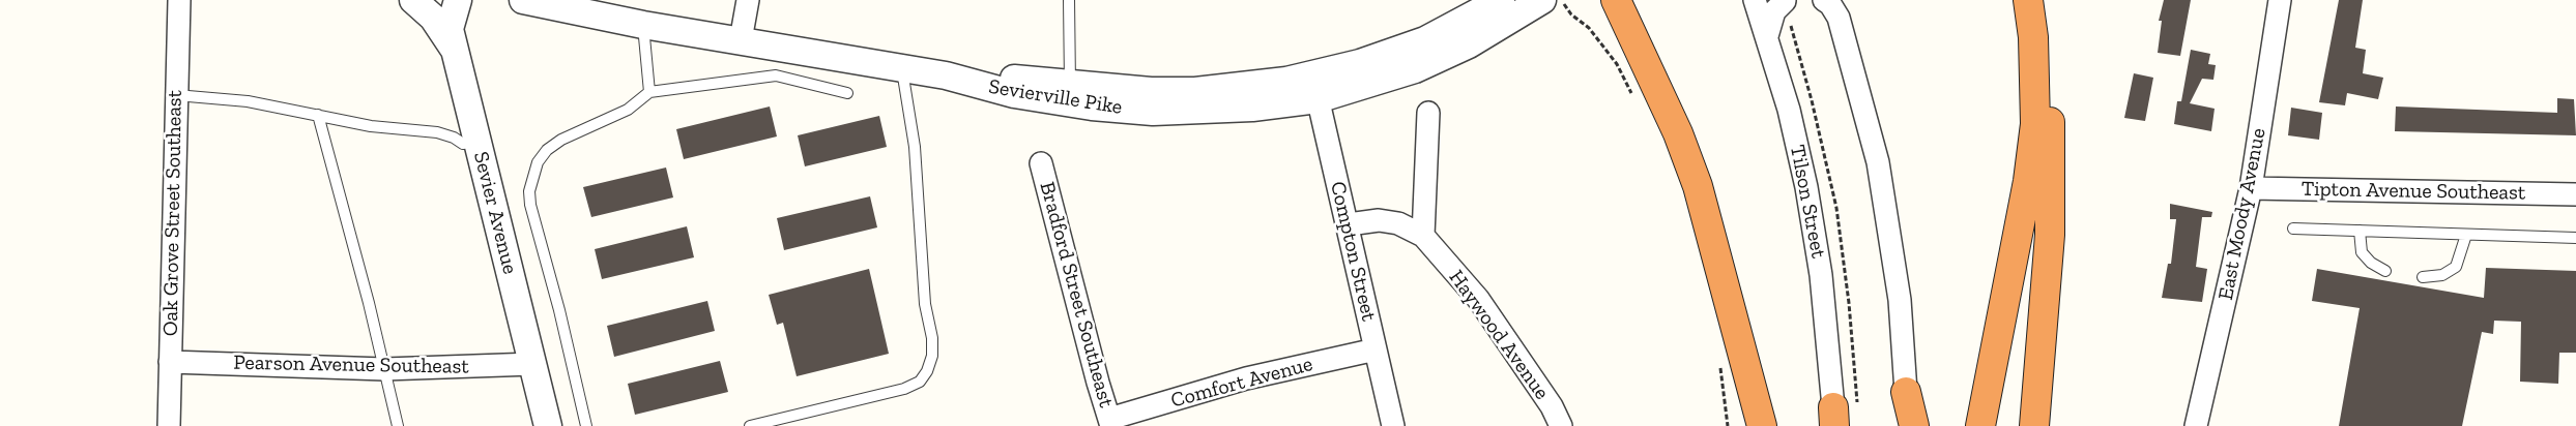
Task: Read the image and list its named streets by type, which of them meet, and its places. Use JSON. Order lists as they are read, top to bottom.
{
  "streets": {
    "street": [
      "Sevierville Pike",
      "Tipton Avenue Southeast",
      "Tilson Street",
      "Oak Grove Street Southeast",
      "Sevier Avenue",
      "East Moody Avenue",
      "Compton Street",
      "Bradford Street Southeast",
      "Haywood Avenue",
      "Pearson Avenue Southeast",
      "Comfort Avenue"
    ]
  },
  "crossings": [
    ["Sevierville Pike", "Compton Street"],
    ["Tipton Avenue Southeast", "East Moody Avenue"],
    ["Oak Grove Street Southeast", "Pearson Avenue Southeast"],
    ["Sevier Avenue", "Pearson Avenue Southeast"],
    ["Compton Street", "Haywood Avenue"],
    ["Compton Street", "Comfort Avenue"],
    ["Bradford Street Southeast", "Comfort Avenue"]
  ]
}
